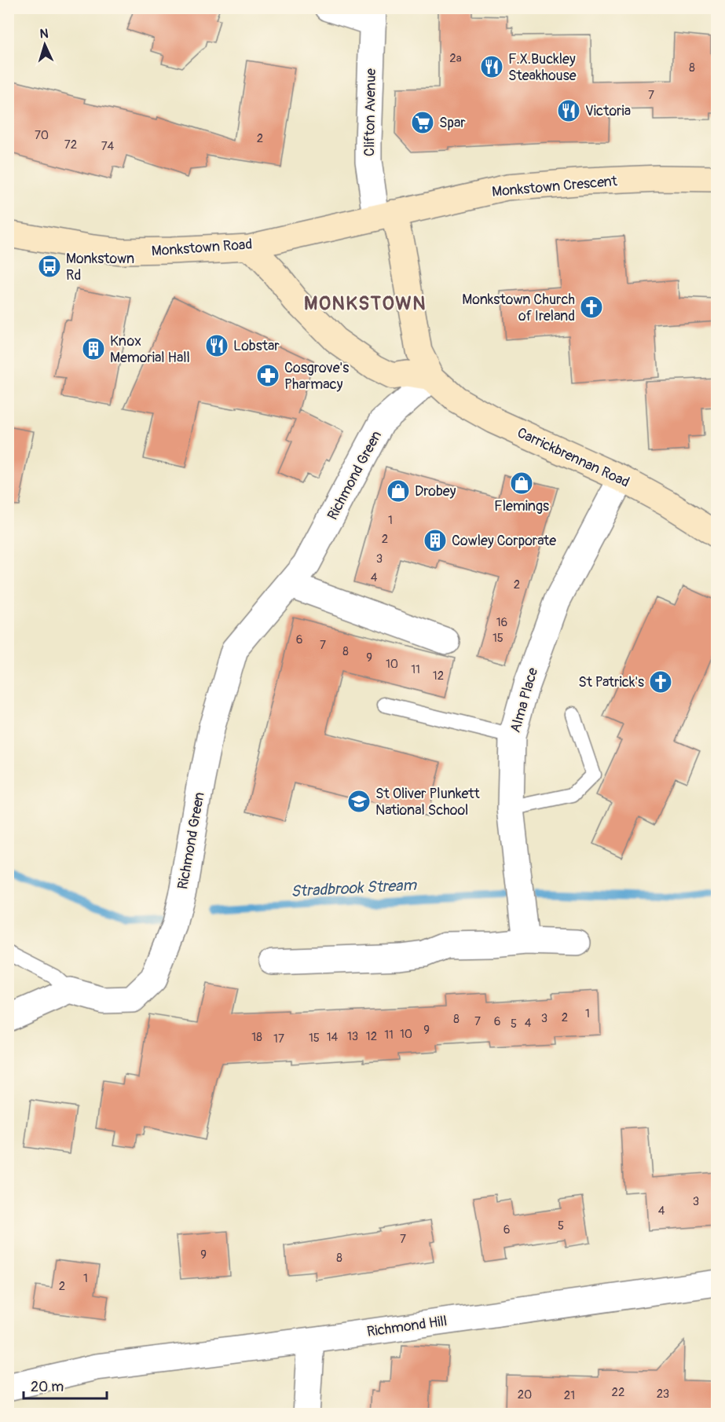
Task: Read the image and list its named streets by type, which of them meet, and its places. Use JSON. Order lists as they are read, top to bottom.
{
  "streets": {
    "main road": ["Monkstown Crescent", "Monkstown Road", "Carrickbrennan Road"],
    "street": [
      "Clifton Avenue",
      "Richmond Green",
      "Alma Place",
      "Richmond Hill"
    ]
  },
  "crossings": [
    ["Clifton Avenue", "Monkstown Crescent"],
    ["Clifton Avenue", "Monkstown Road"],
    ["Clifton Avenue", "Carrickbrennan Road"],
    ["Monkstown Crescent", "Monkstown Road"],
    ["Monkstown Crescent", "Carrickbrennan Road"],
    ["Monkstown Road", "Carrickbrennan Road"],
    ["Carrickbrennan Road", "Richmond Green"],
    ["Carrickbrennan Road", "Alma Place"]
  ],
  "districts": ["MONKSTOWN"],
  "water": ["Stradbrook Stream"],
  "places": {
    "restaurant": ["F.X.Buckley Steakhouse", "Victoria", "Lobstar"],
    "supermarket": ["Spar"],
    "bus stop": ["Monkstown Rd"],
    "church": ["Monkstown Church of Ireland", "St Patrick's"],
    "building": ["Knox Memorial Hall", "Cowley Corporate"],
    "pharmacy": ["Cosgrove's Pharmacy"],
    "shop": ["Flemings", "Drobey"],
    "school or university": ["St Oliver Plunkett National School"]
  },
  "house_numbers": [
    "2a",
    "8",
    "7",
    "70",
    "2",
    "72",
    "74",
    "1",
    "2",
    "3",
    "4",
    "2",
    "16",
    "15",
    "6",
    "7",
    "8",
    "9",
    "10",
    "11",
    "12",
    "1",
    "2",
    "3",
    "8",
    "7",
    "6",
    "4",
    "5",
    "9",
    "10",
    "11",
    "13",
    "12",
    "18",
    "14",
    "15",
    "17",
    "3",
    "4",
    "5",
    "6",
    "7",
    "9",
    "8",
    "1",
    "2",
    "22",
    "23",
    "20",
    "21"
  ],
  "scale_bar": "20 m",
  "north": "top"
}
